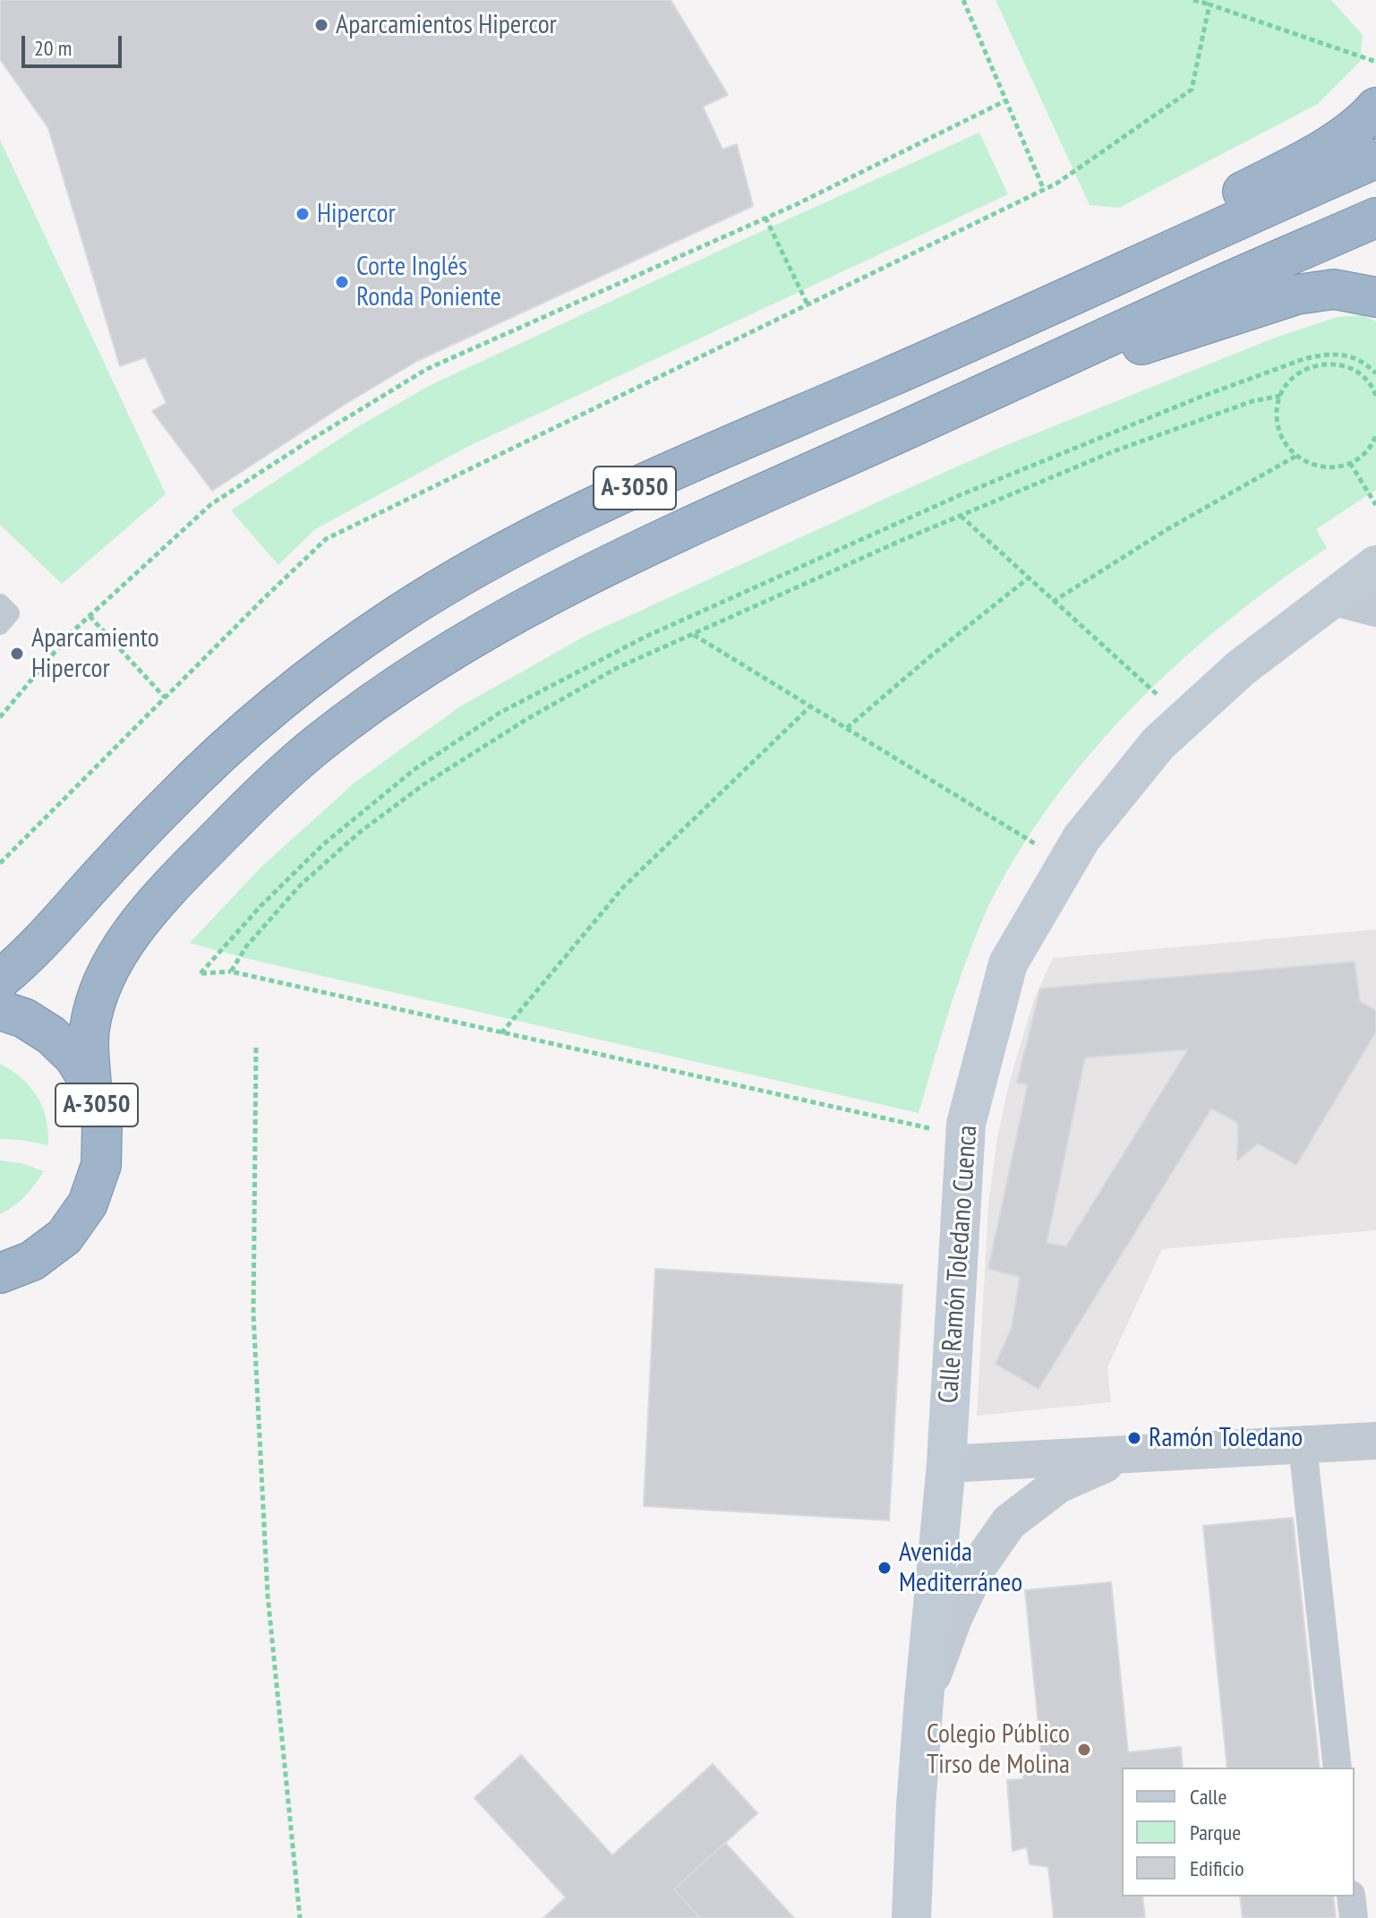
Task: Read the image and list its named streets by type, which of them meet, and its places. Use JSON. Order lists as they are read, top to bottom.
{
  "streets": {
    "highway": ["A-3050"],
    "main road": ["Calle Ramón Toledano Cuenca"]
  },
  "places": [
    "Aparcamientos Hipercor",
    "Hipercor",
    "Corte Inglés Ronda Poniente",
    "Aparcamiento Hipercor",
    "Ramón Toledano",
    "Avenida Mediterráneo",
    "Colegio Público Tirso de Molina"
  ],
  "legend": ["Calle", "Parque", "Edificio"],
  "scale_bar": "20 m"
}
